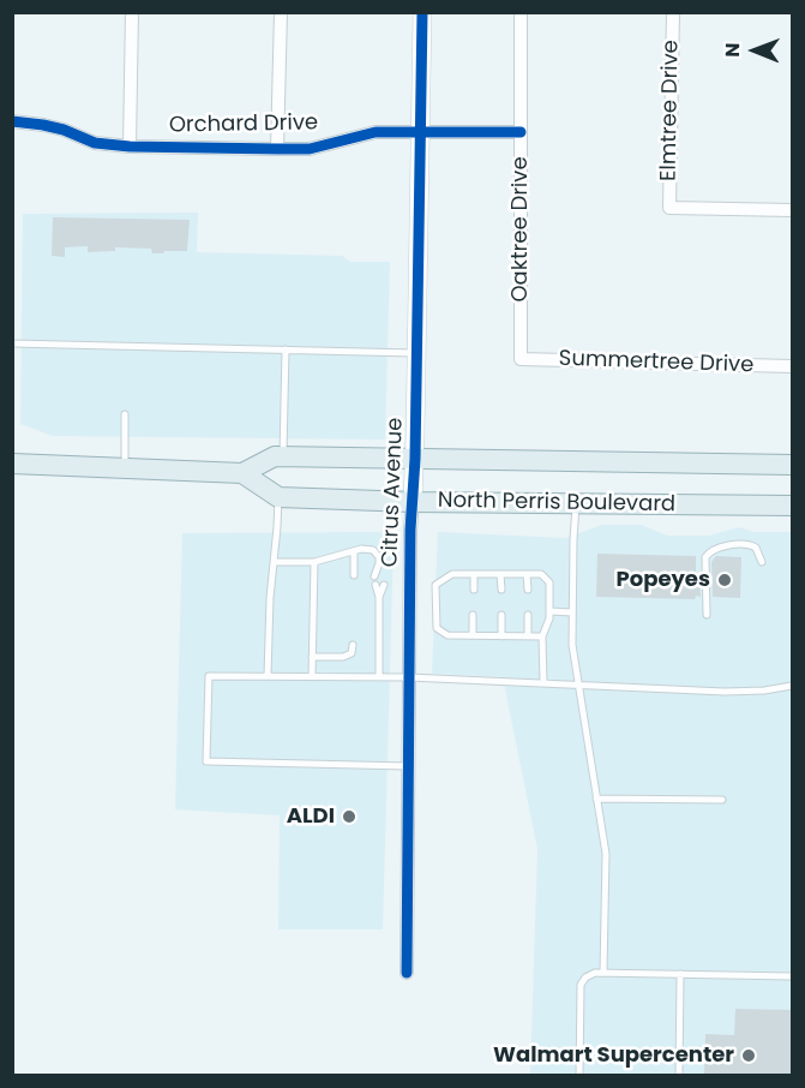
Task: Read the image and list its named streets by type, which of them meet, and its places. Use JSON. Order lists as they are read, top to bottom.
{
  "streets": {
    "main road": ["North Perris Boulevard"],
    "street": [
      "Elmtree Drive",
      "Orchard Drive",
      "Oaktree Drive",
      "Summertree Drive",
      "Citrus Avenue"
    ]
  },
  "crossings": [
    ["Orchard Drive", "Oaktree Drive"],
    ["Orchard Drive", "Citrus Avenue"],
    ["Oaktree Drive", "Summertree Drive"],
    ["Citrus Avenue", "North Perris Boulevard"]
  ],
  "places": ["Popeyes", "ALDI", "Walmart Supercenter"],
  "north": "left"
}
